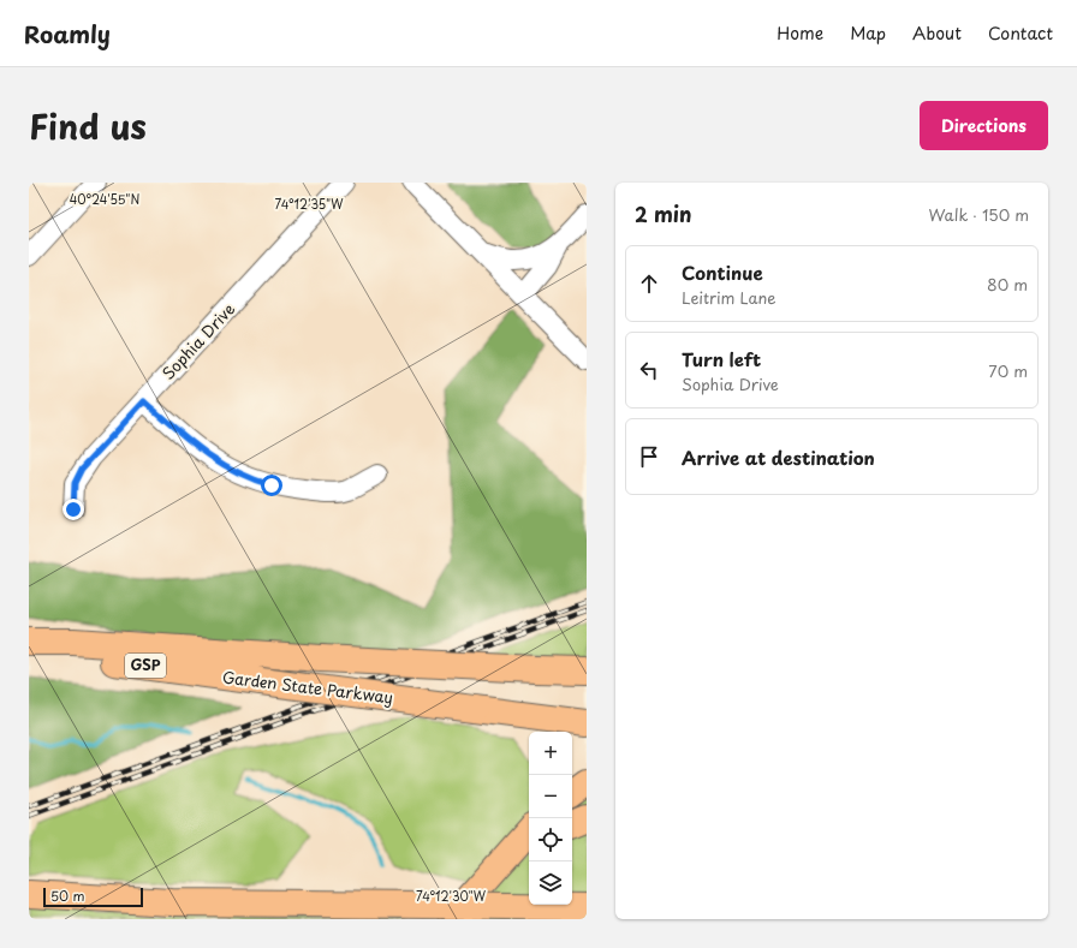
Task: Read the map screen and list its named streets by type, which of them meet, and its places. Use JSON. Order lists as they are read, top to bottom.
{
  "streets": {
    "highway": ["GSP", "Garden State Parkway"],
    "street": ["Sophia Drive"]
  },
  "scale_bar": "50 m",
  "page": {
    "header": "Roamly",
    "nav": [
      "Home",
      "Map",
      "About",
      "Contact"
    ],
    "title": "Find us",
    "buttons": "Directions",
    "heading": ["2 min", "Walk · 150 m"],
    "list": [
      ["Continue", "Leitrim Lane", "80 m"],
      ["Turn left", "Sophia Drive", "70 m"],
      "Arrive at destination"
    ],
    "map_buttons": ["+", "−"],
    "scale": "50 m"
  },
  "coordinates": ["40°24'55\"N", "74°12'35\"W", "74°12'30\"W"]
}
